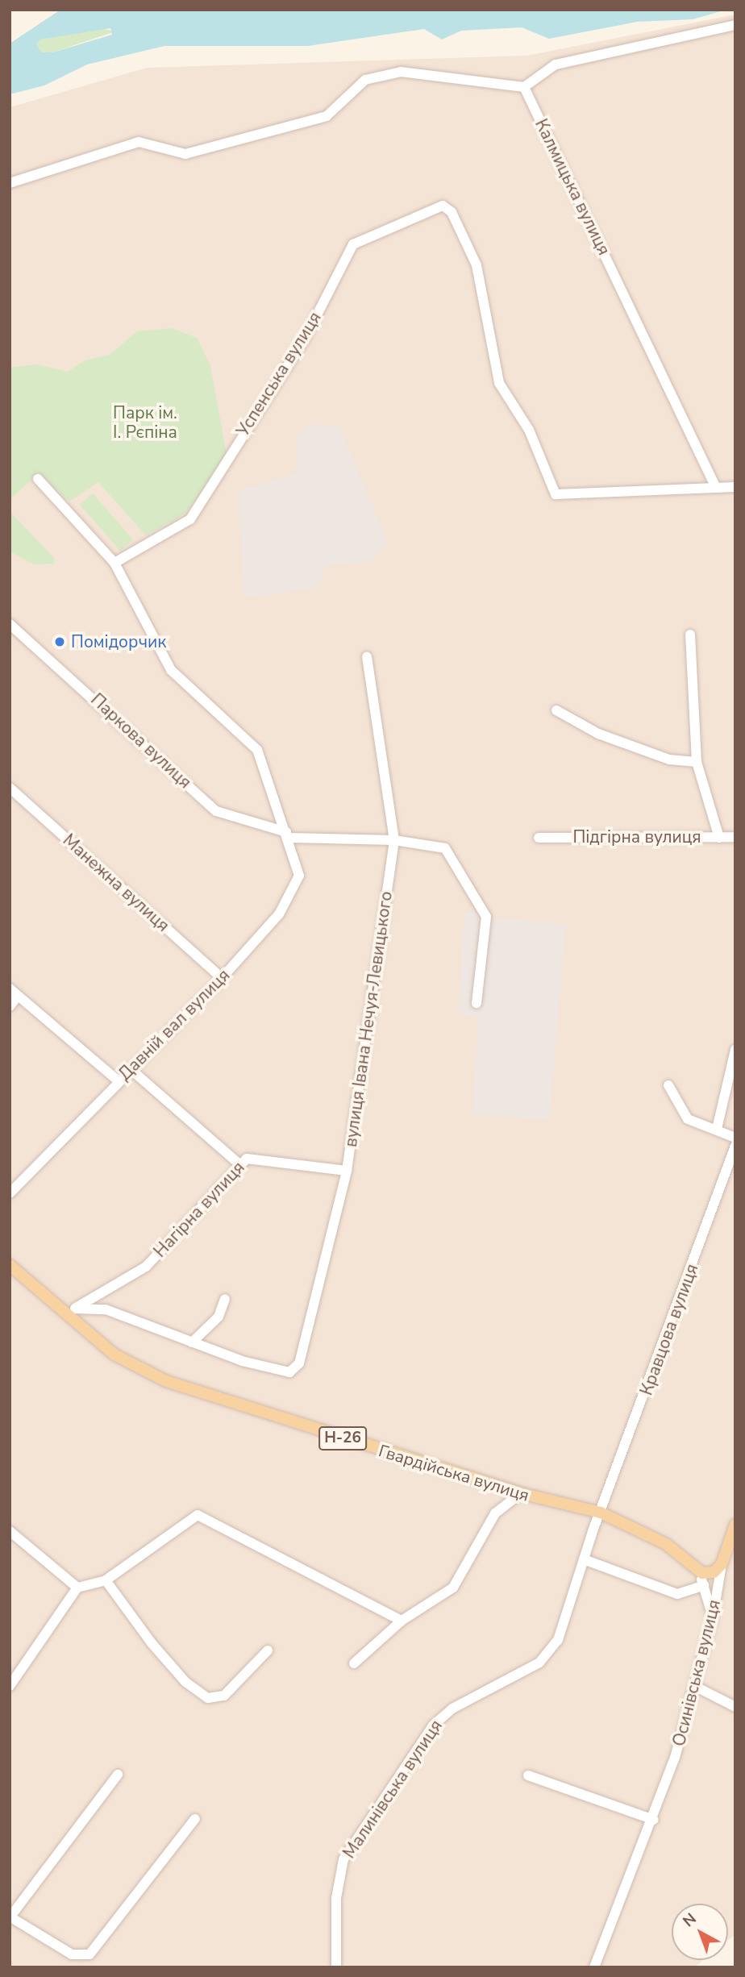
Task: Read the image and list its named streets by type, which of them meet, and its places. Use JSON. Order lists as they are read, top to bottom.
{
  "streets": {
    "main road": ["Н-26", "Гвардійська вулиця", "Осинівська вулиця"],
    "street": [
      "Калмицька вулиця",
      "Успенська вулиця",
      "Паркова вулиця",
      "Підгірна вулиця",
      "Манежна вулиця",
      "вулиця Івана Нечуя-Левицького",
      "Давній вал вулиця",
      "Нагірна вулиця",
      "Кравцова вулиця",
      "Малинівська вулиця"
    ]
  },
  "crossings": [
    ["Калмицька вулиця", "Успенська вулиця"],
    ["Успенська вулиця", "Давній вал вулиця"],
    ["Паркова вулиця", "вулиця Івана Нечуя-Левицького"],
    ["Паркова вулиця", "Давній вал вулиця"],
    ["Манежна вулиця", "Давній вал вулиця"],
    ["вулиця Івана Нечуя-Левицького", "Нагірна вулиця"],
    ["Нагірна вулиця", "Гвардійська вулиця"],
    ["Кравцова вулиця", "Гвардійська вулиця"],
    ["Кравцова вулиця", "Малинівська вулиця"],
    ["Гвардійська вулиця", "Малинівська вулиця"]
  ],
  "parks": ["Парк ім. І. Рєпіна"],
  "places": ["Помідорчик"],
  "north": "top left"
}
